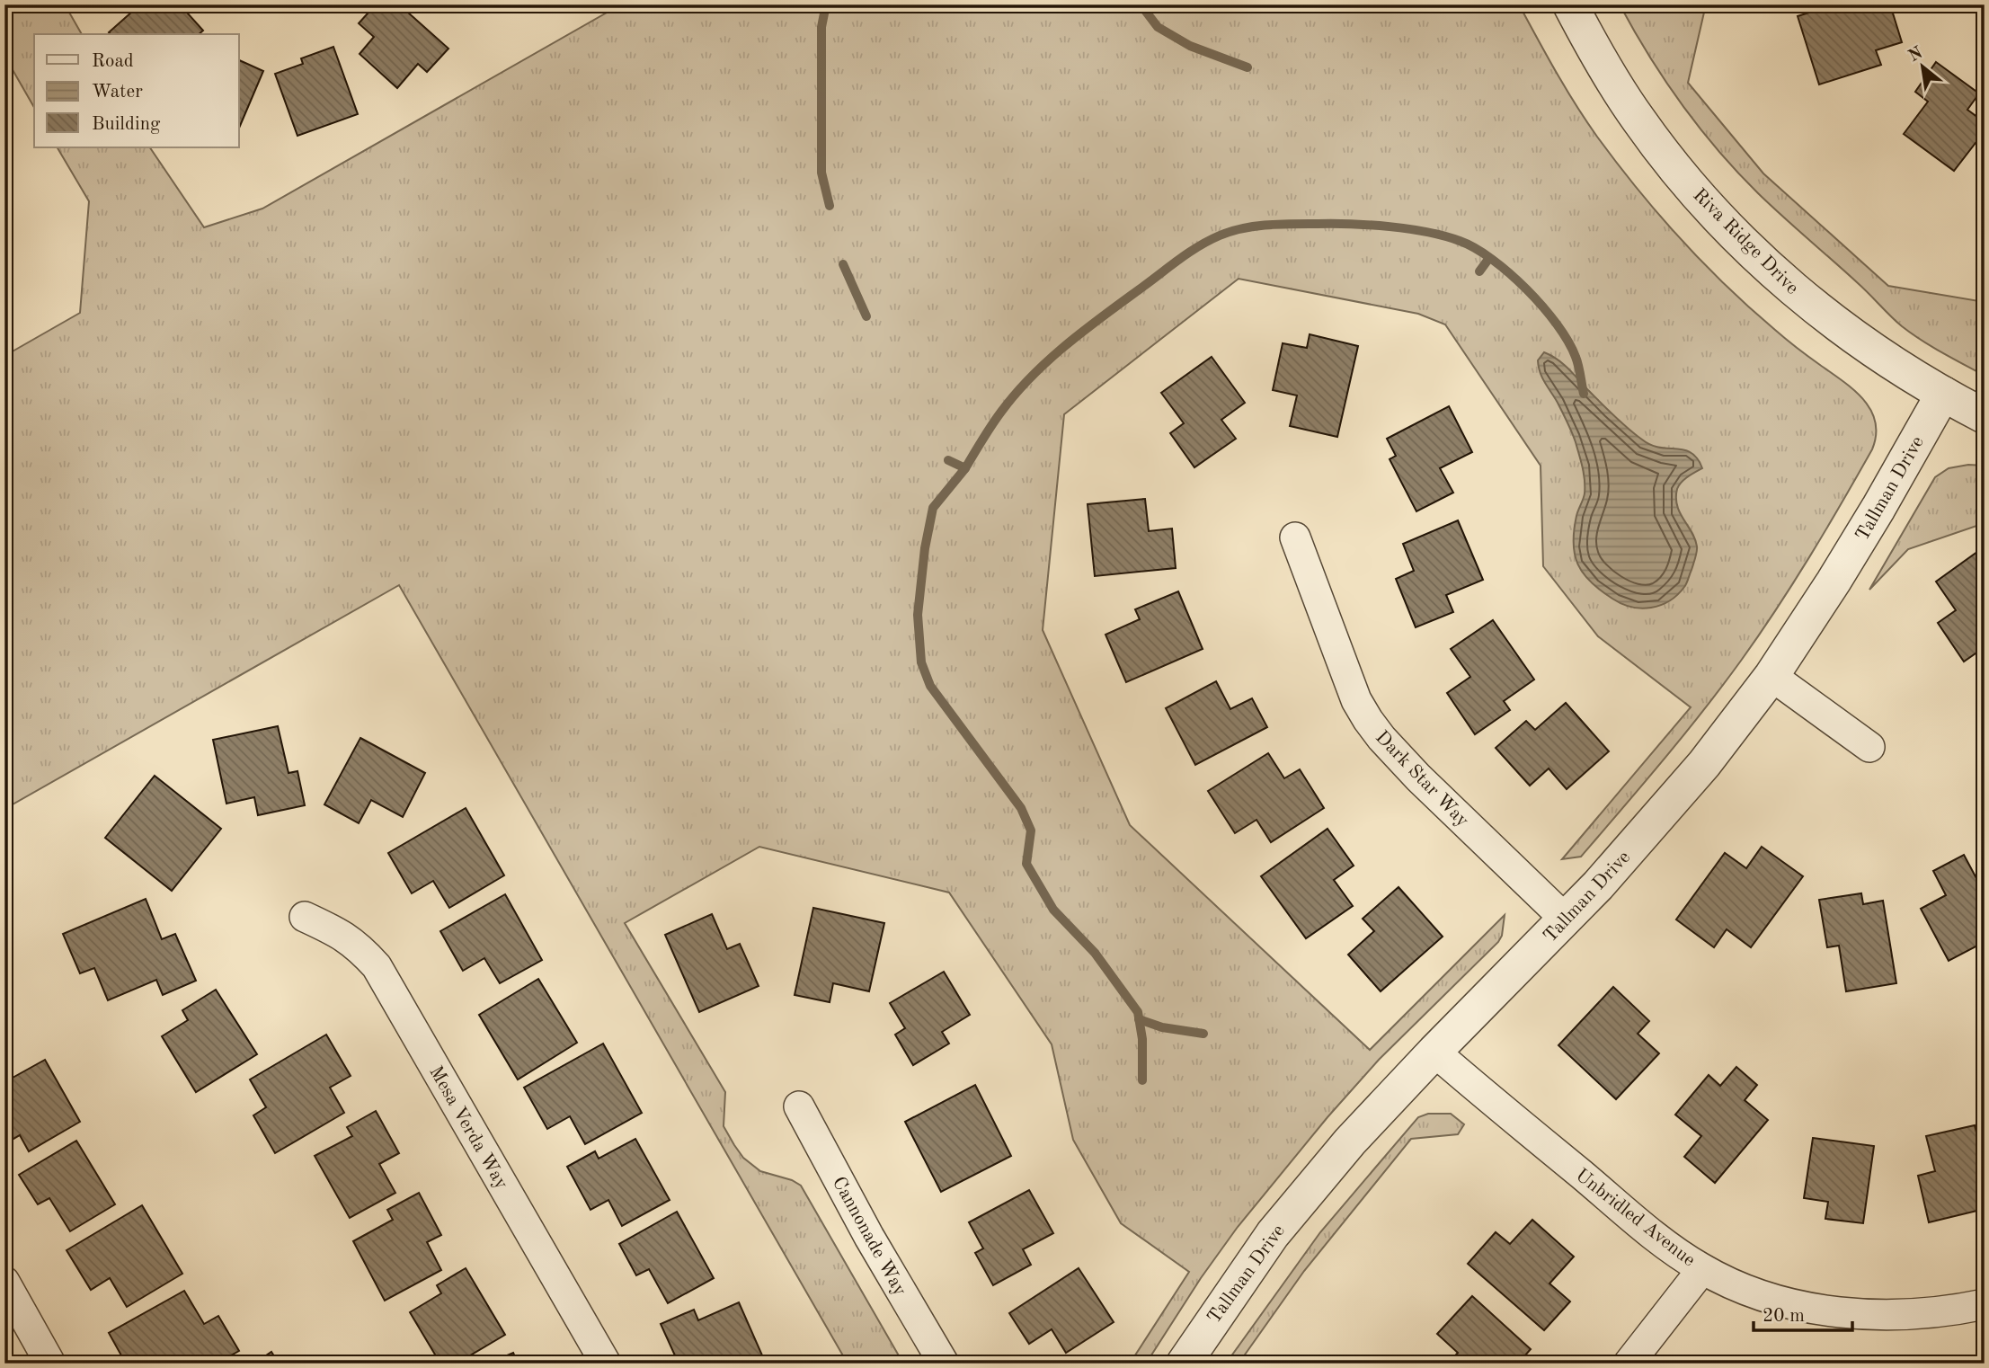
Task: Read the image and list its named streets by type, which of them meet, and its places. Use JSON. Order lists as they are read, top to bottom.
{
  "streets": {
    "street": [
      "Riva Ridge Drive",
      "Tallman Drive",
      "Dark Star Way",
      "Mesa Verda Way",
      "Unbridled Avenue",
      "Cannonade Way"
    ]
  },
  "crossings": [
    ["Riva Ridge Drive", "Tallman Drive"],
    ["Tallman Drive", "Dark Star Way"],
    ["Tallman Drive", "Unbridled Avenue"]
  ],
  "legend": ["Road", "Water", "Building"],
  "scale_bar": "20 m",
  "north": "top left"
}
